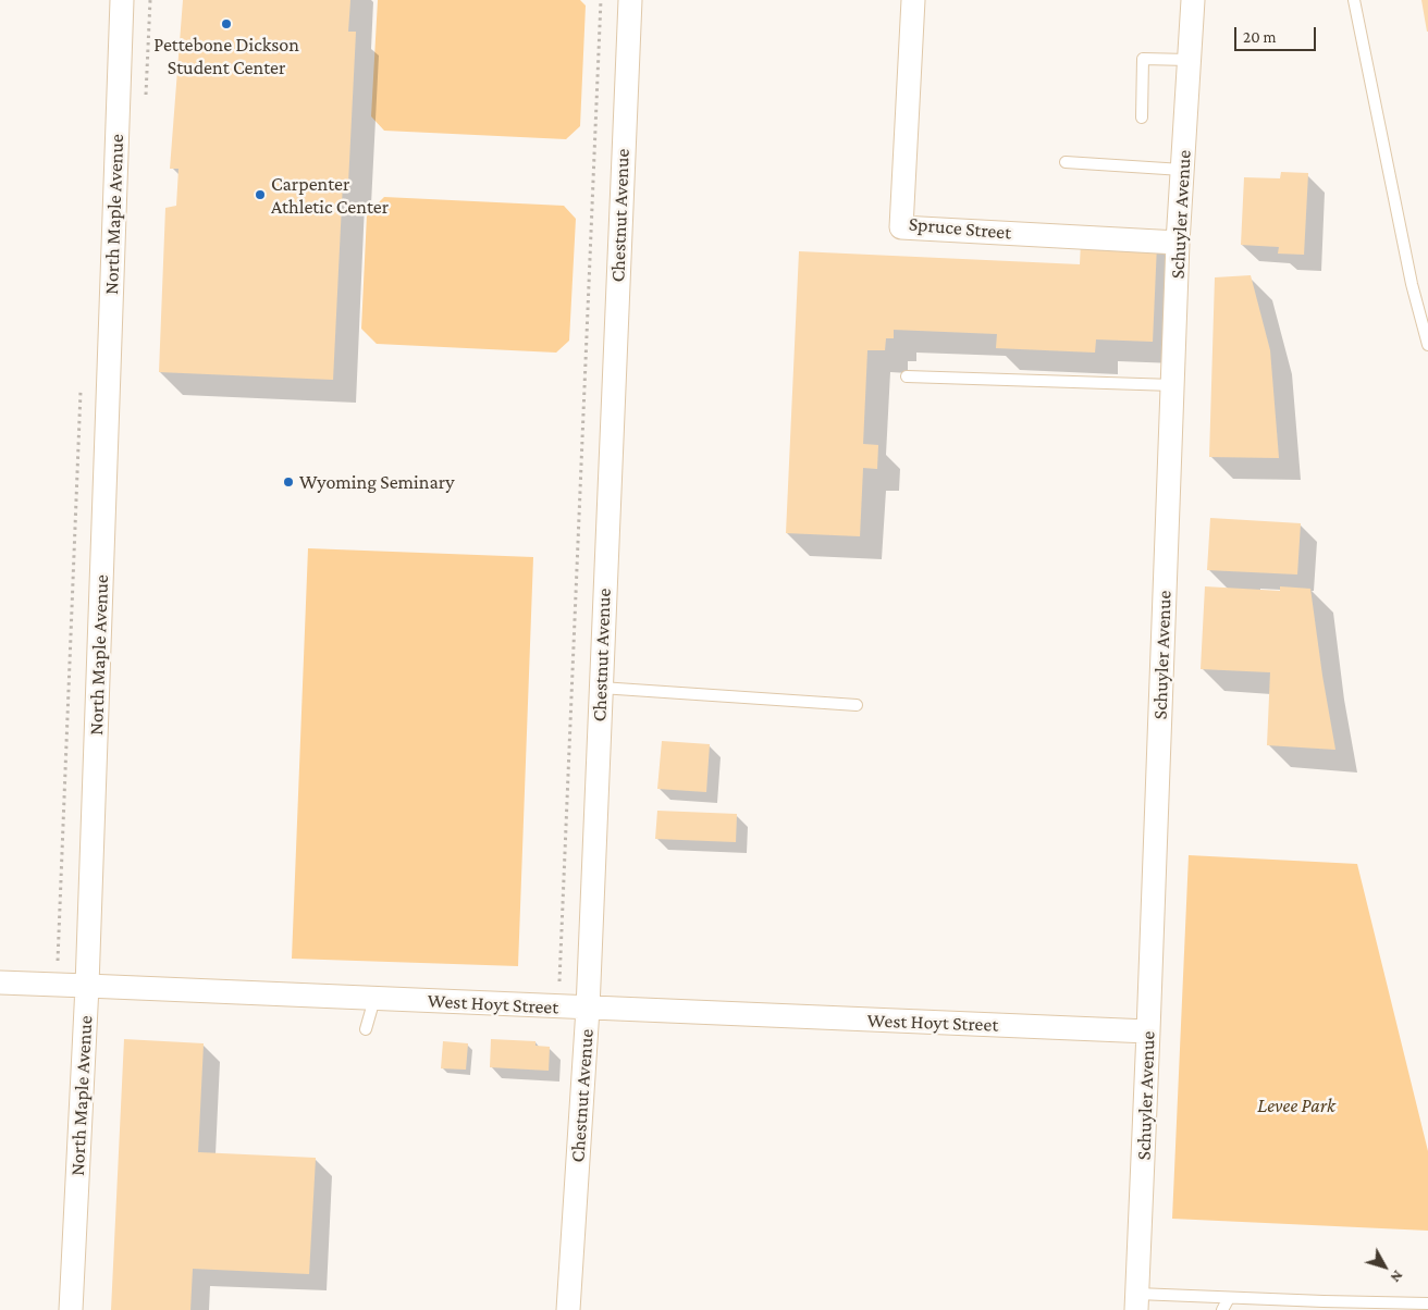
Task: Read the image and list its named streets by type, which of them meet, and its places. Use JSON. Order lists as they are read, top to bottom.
{
  "streets": {
    "street": [
      "North Maple Avenue",
      "Schuyler Avenue",
      "Chestnut Avenue",
      "Spruce Street",
      "West Hoyt Street"
    ]
  },
  "crossings": [
    ["North Maple Avenue", "West Hoyt Street"],
    ["Schuyler Avenue", "Spruce Street"],
    ["Schuyler Avenue", "West Hoyt Street"],
    ["Chestnut Avenue", "West Hoyt Street"]
  ],
  "parks": ["Levee Park"],
  "places": ["Pettebone Dickson Student Center", "Carpenter Athletic Center", "Wyoming Seminary"],
  "scale_bar": "20 m",
  "north": "bottom right"
}
